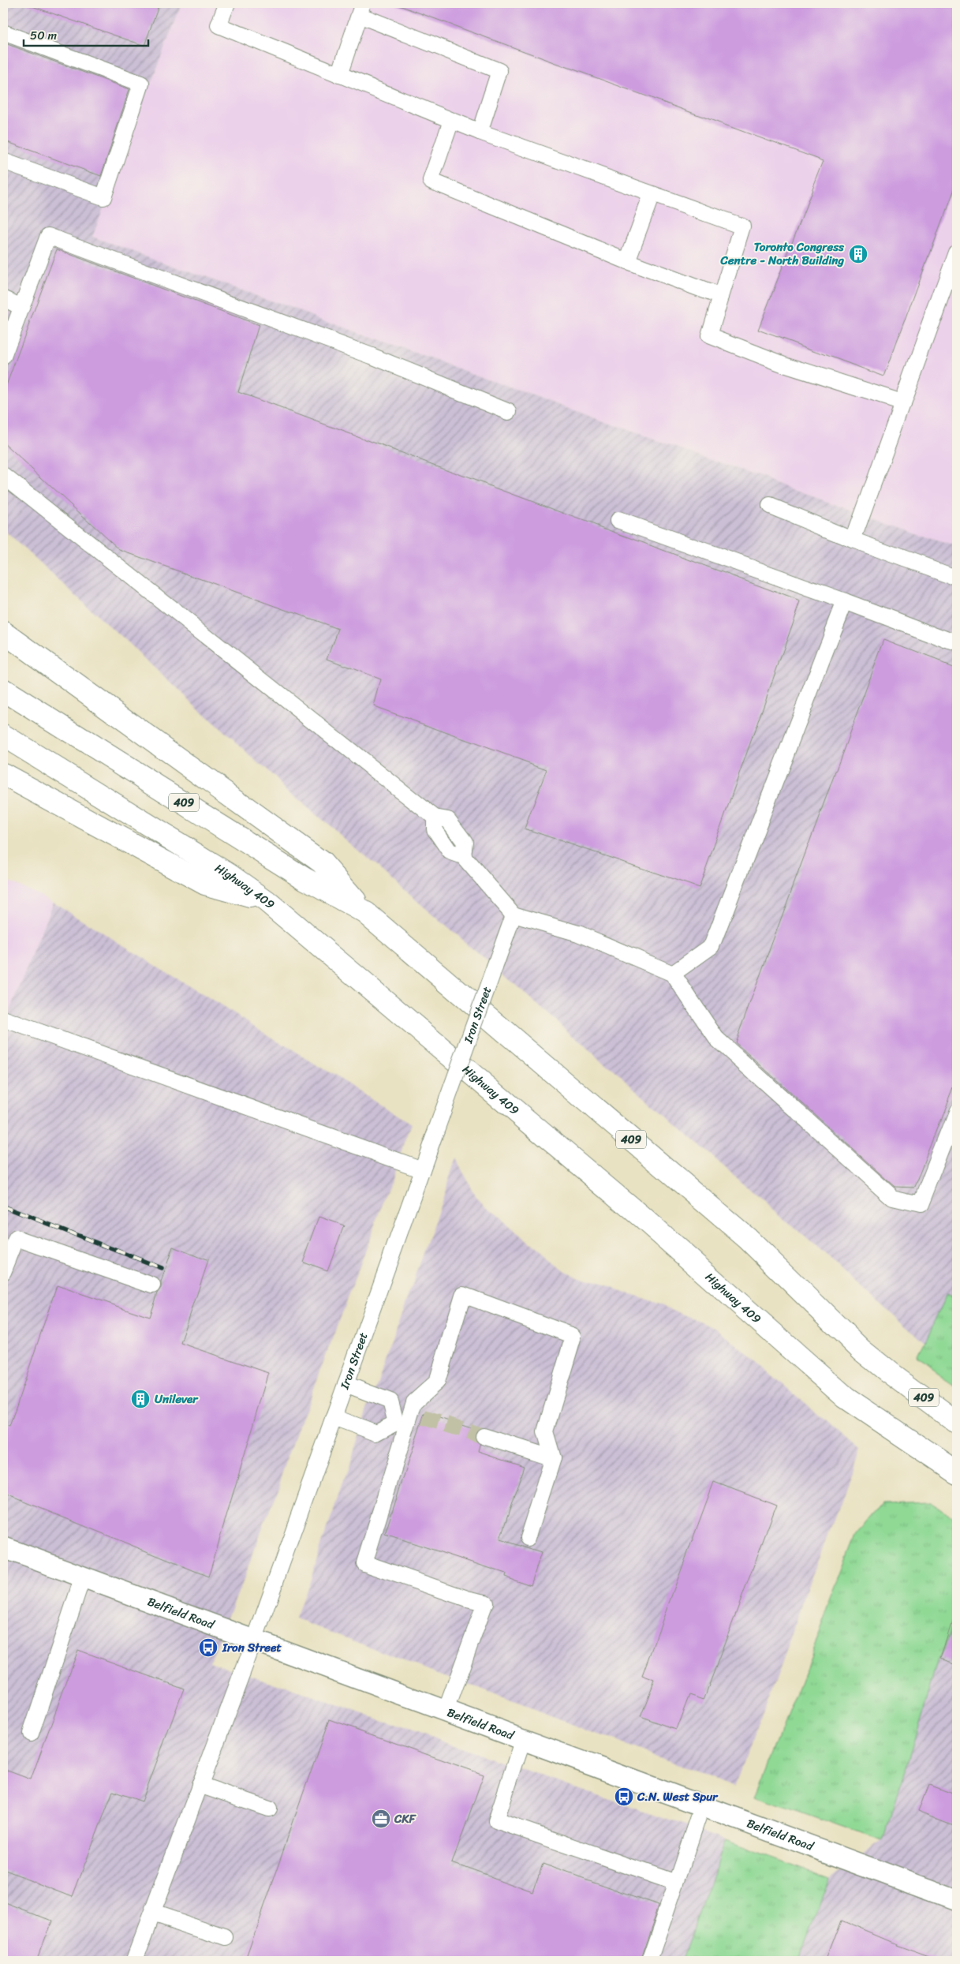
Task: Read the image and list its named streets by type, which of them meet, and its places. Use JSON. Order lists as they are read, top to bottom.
{
  "streets": {
    "highway": ["409", "Highway 409"],
    "main road": ["Belfield Road"],
    "street": ["Iron Street"]
  },
  "crossings": [
    ["Iron Street", "Belfield Road"]
  ],
  "places": {
    "building": ["Toronto Congress Centre - North Building", "Unilever"],
    "bus stop": ["Iron Street", "C.N. West Spur"],
    "office": ["CKF"]
  },
  "scale_bar": "50 m"
}
